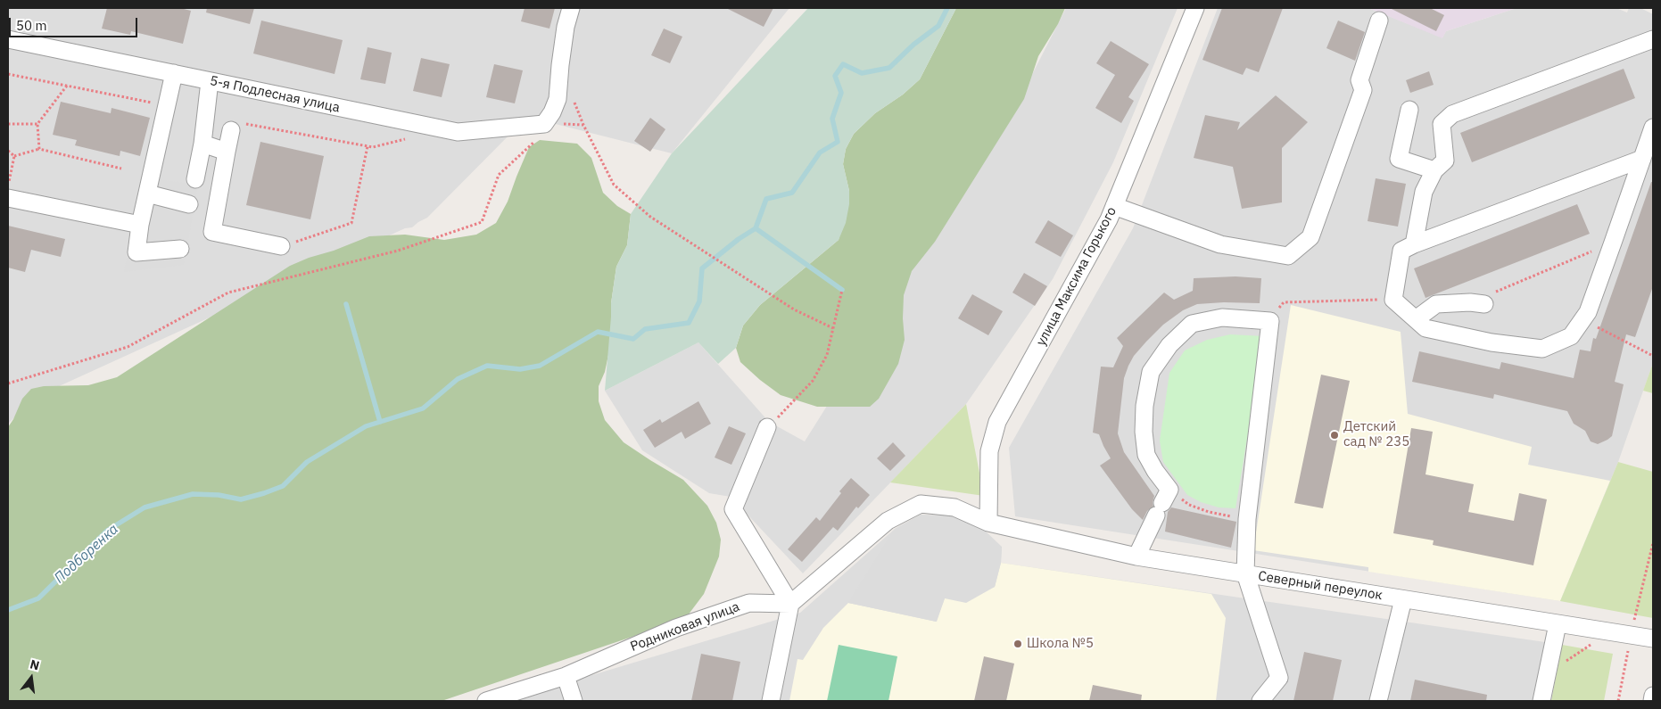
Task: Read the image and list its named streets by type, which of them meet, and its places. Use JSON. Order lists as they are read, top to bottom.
{
  "streets": {
    "street": [
      "5-я Подлесная улица",
      "улица Максима Горького",
      "Северный переулок",
      "Родниковая улица"
    ]
  },
  "crossings": [
    ["улица Максима Горького", "Северный переулок"]
  ],
  "water": ["Подборенка"],
  "places": ["Детский сад № 235", "Школа №5"],
  "scale_bar": "50 m",
  "north": "top"
}
